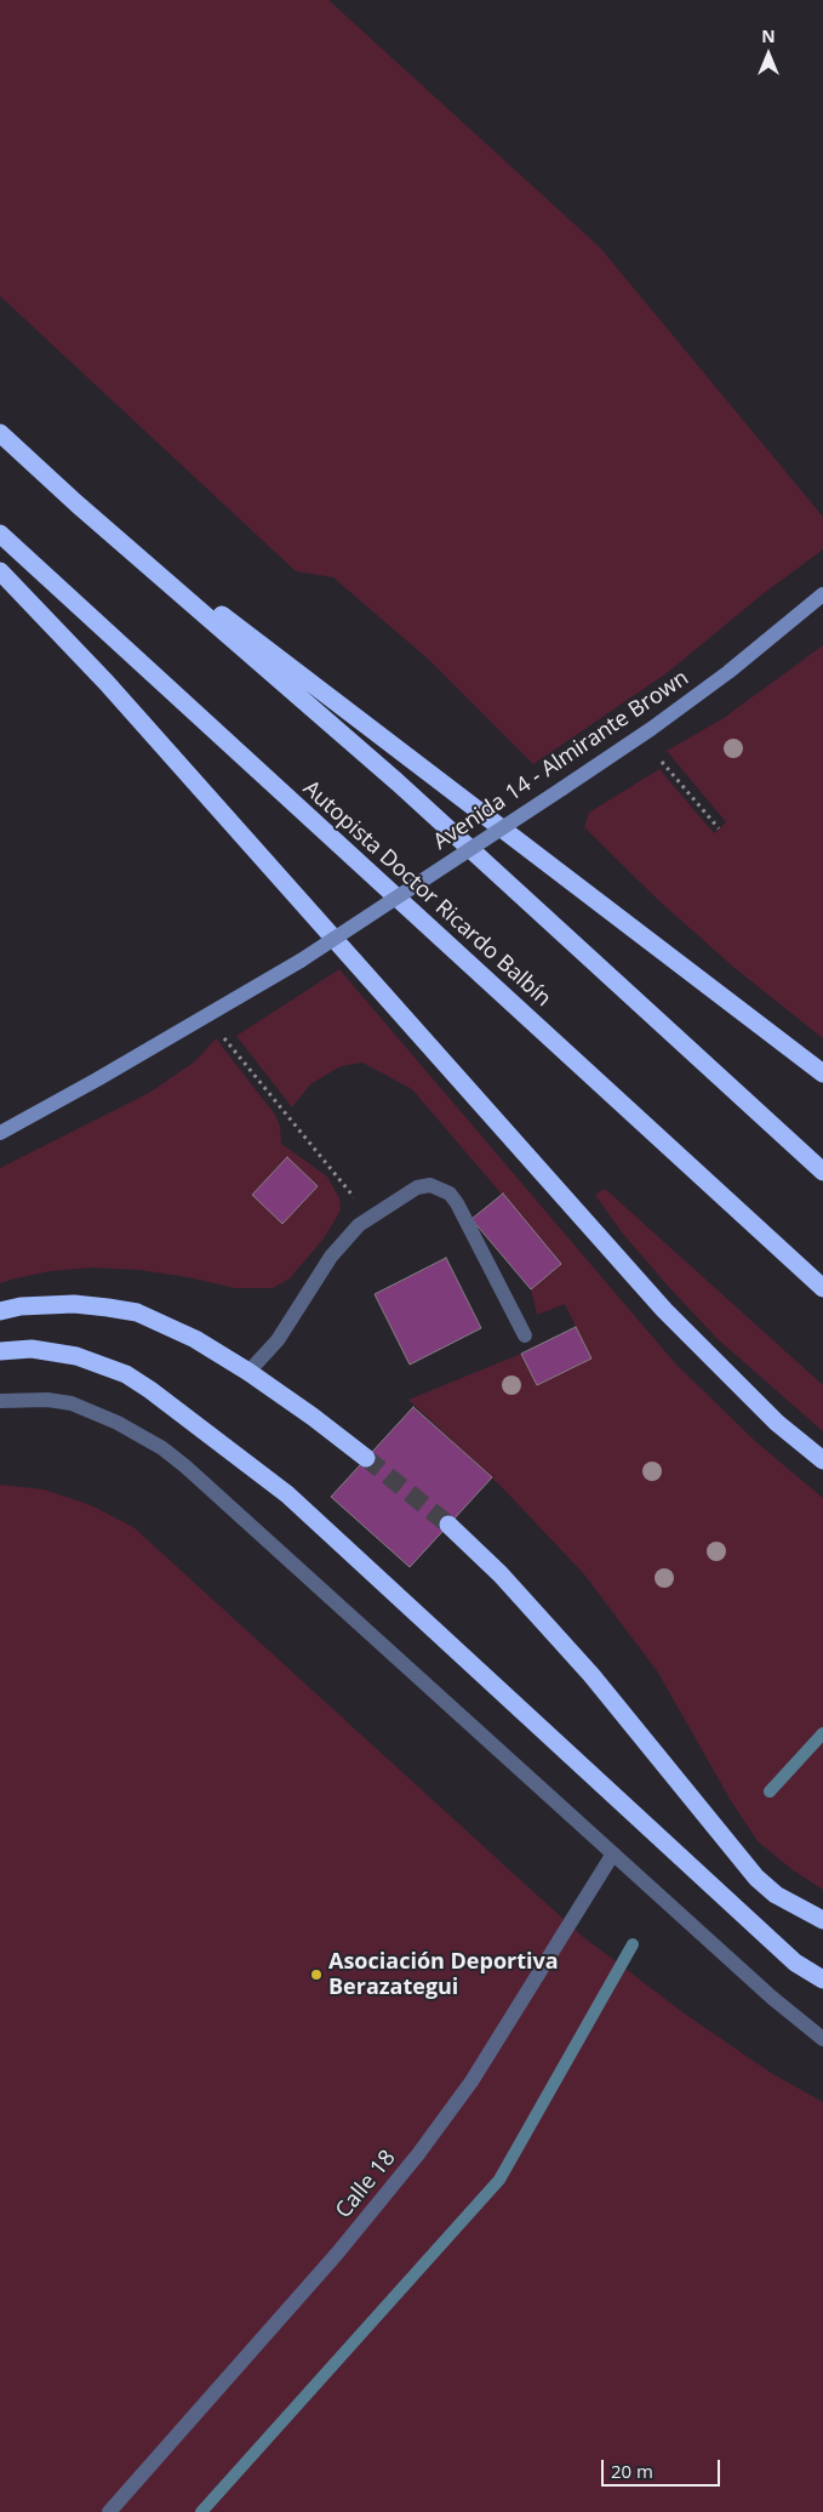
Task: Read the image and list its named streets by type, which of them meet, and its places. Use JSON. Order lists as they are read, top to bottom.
{
  "streets": {
    "highway": ["Autopista Doctor Ricardo Balbín"],
    "main road": ["Avenida 14 - Almirante Brown"],
    "street": ["Calle 18"]
  },
  "places": ["Asociación Deportiva Berazategui"],
  "scale_bar": "20 m",
  "north": "top"
}
